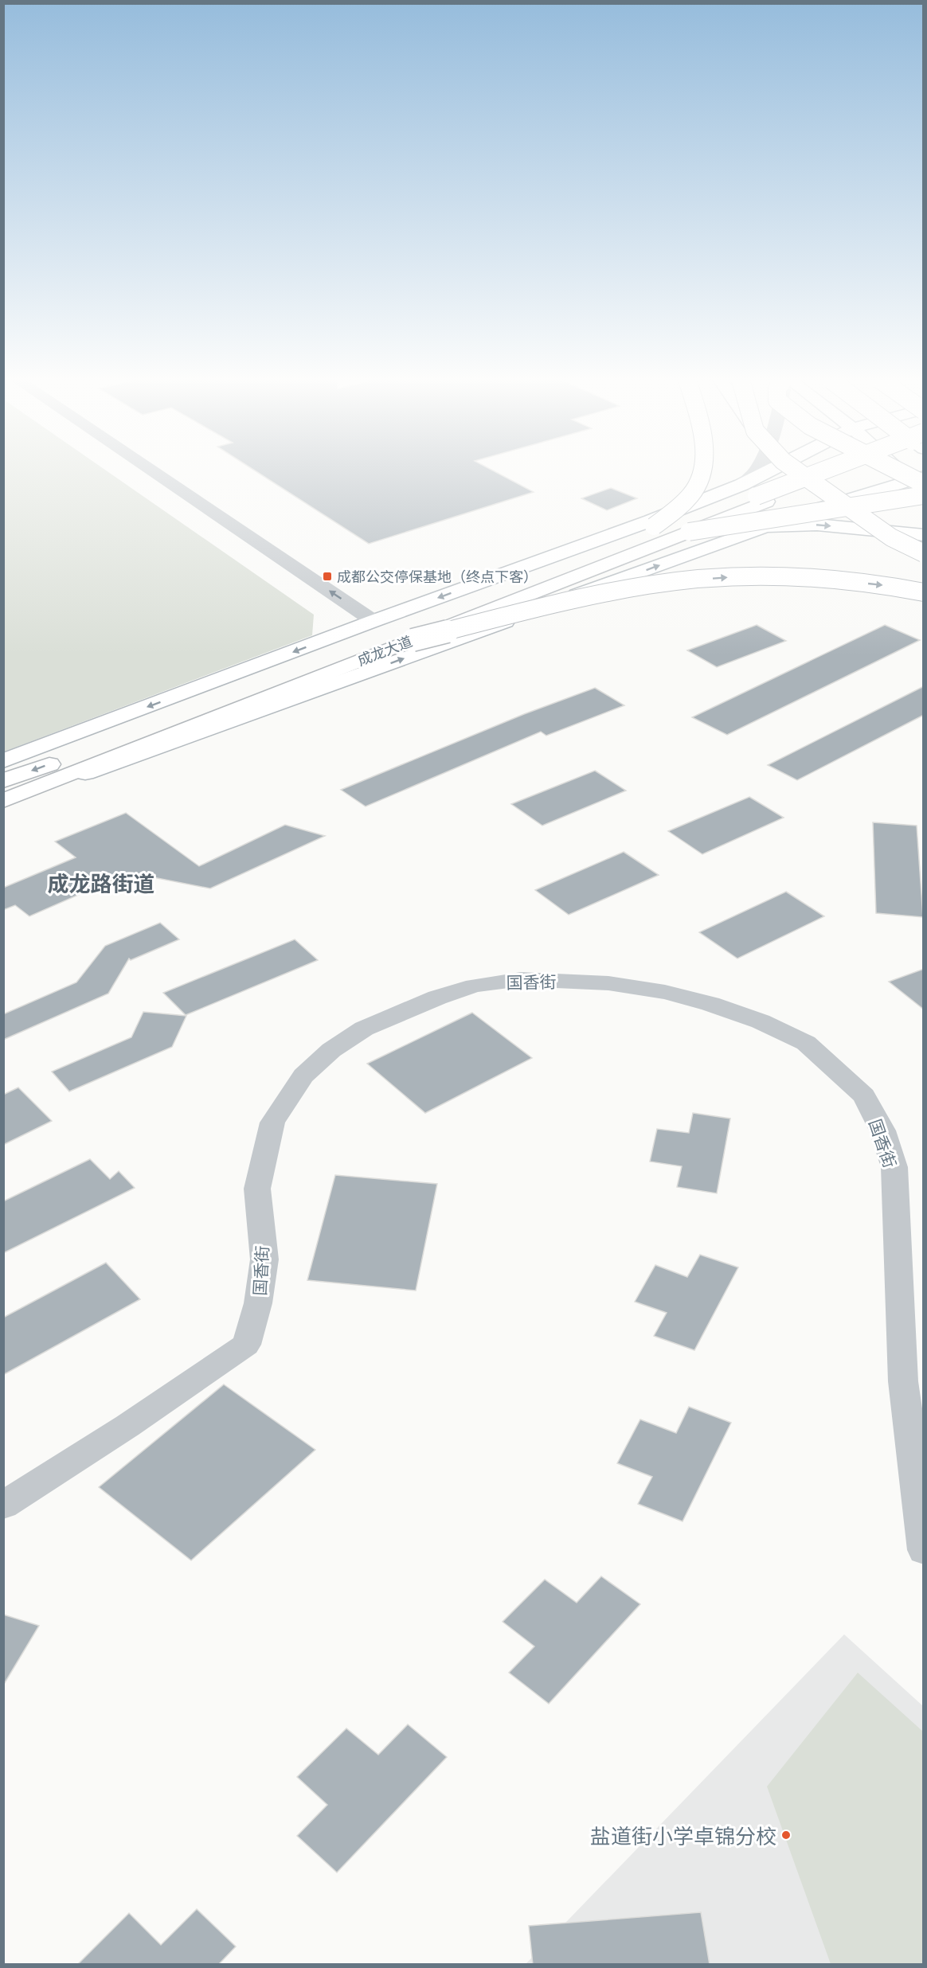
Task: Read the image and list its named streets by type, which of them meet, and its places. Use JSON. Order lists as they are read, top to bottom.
{
  "streets": {
    "main road": ["成龙大道"],
    "street": ["国香街"]
  },
  "districts": ["成龙路街道"],
  "places": {
    "transit": ["成都公交停保基地（终点下客）"],
    "other": ["盐道街小学卓锦分校"]
  }
}
